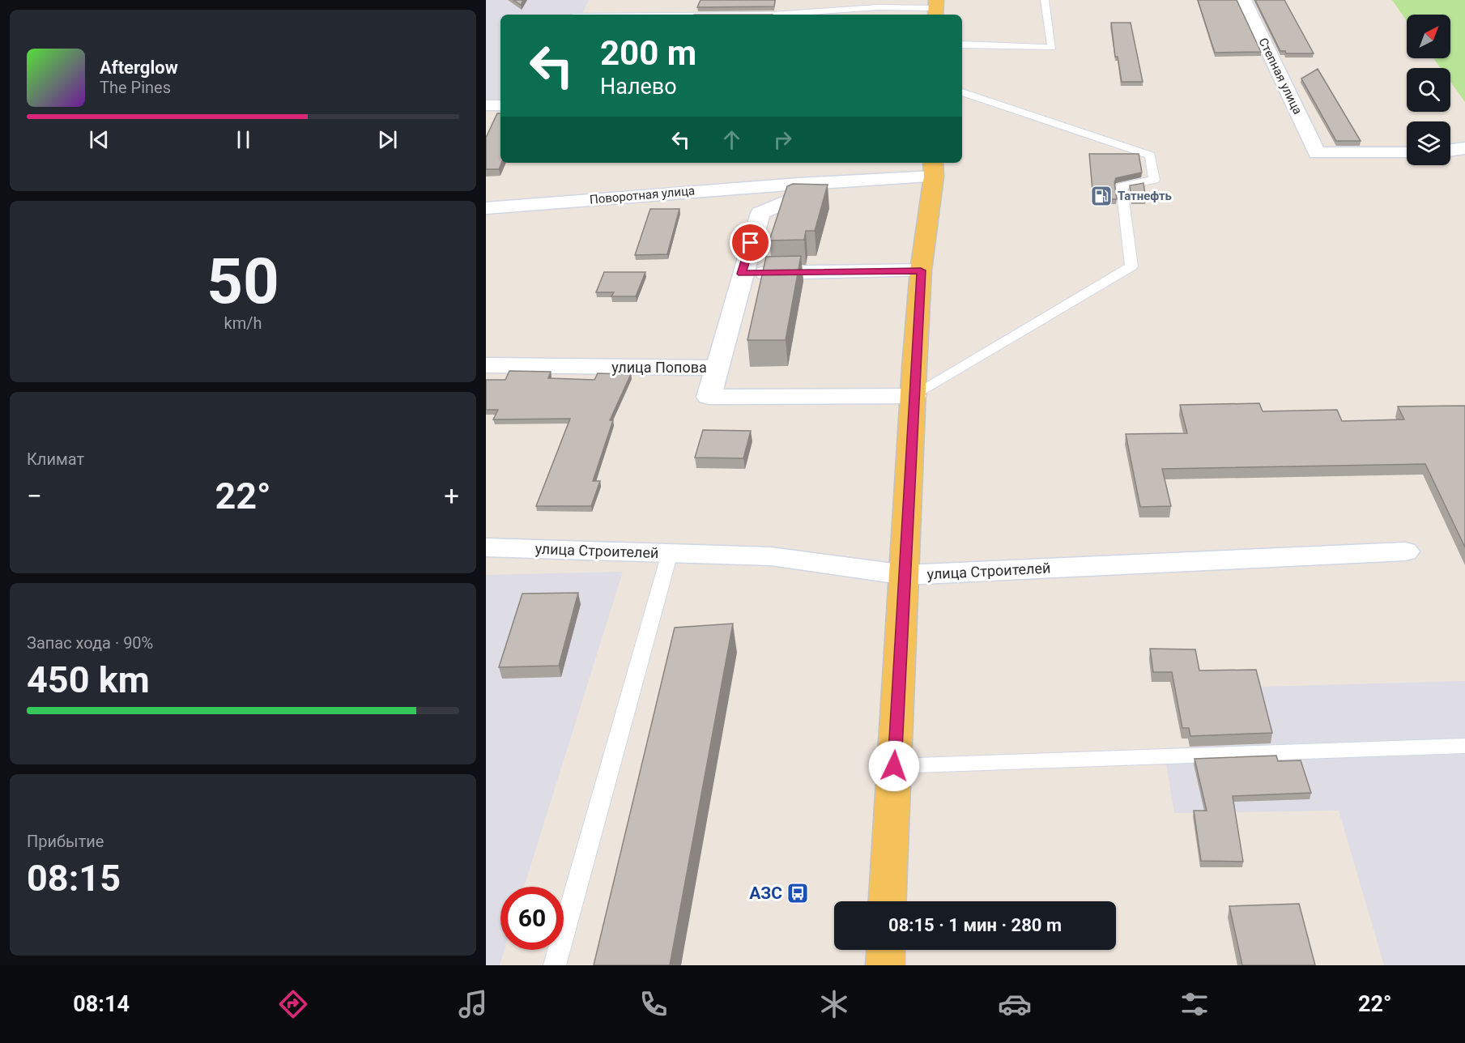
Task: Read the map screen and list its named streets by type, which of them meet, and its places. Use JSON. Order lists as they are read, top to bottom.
{
  "streets": {
    "street": [
      "Степная улица",
      "Поворотная улица",
      "улица Попова",
      "улица Строителей"
    ]
  },
  "crossings": [
    ["Поворотная улица", "улица Попова"]
  ],
  "places": {
    "fuel station": ["Татнефть"],
    "bus stop": ["АЗС"]
  },
  "north": "top right",
  "page": {
    "turn": ["200 m", "Налево"],
    "song": ["Afterglow", "The Pines"],
    "tile": [
      ["50", "km/h"],
      "Климат",
      ["Запас хода · 90%", "450 km"],
      ["Прибытие", "08:15"]
    ],
    "heat": ["−", "22°", "+"],
    "limit": "60",
    "trip": "08:15 · 1 мин · 280 m",
    "tabs": ["08:14", "22°"]
  }
}
